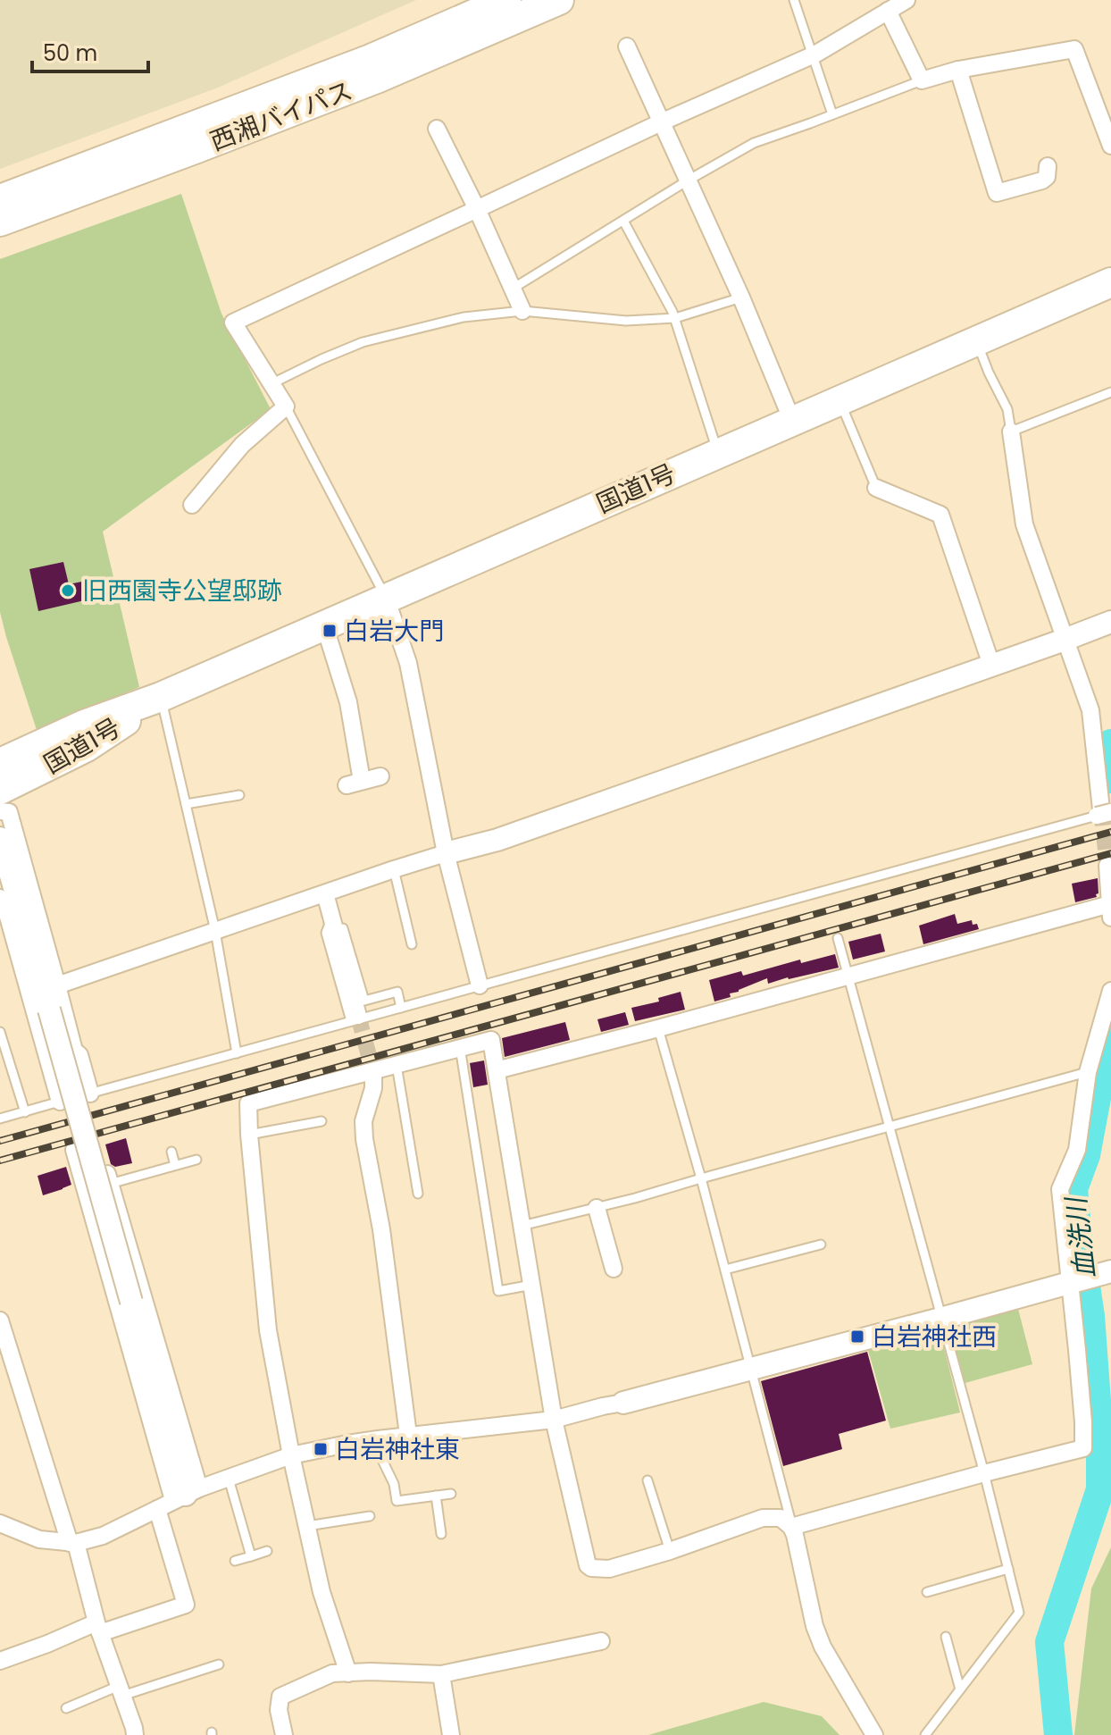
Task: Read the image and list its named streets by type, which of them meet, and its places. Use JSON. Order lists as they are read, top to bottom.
{
  "streets": {
    "highway": ["西湘バイパス", "国道1号"]
  },
  "water": ["血洗川"],
  "places": {
    "other": ["旧西園寺公望邸跡"],
    "transit": ["白岩大門", "白岩神社西", "白岩神社東"]
  },
  "scale_bar": "50 m"
}
